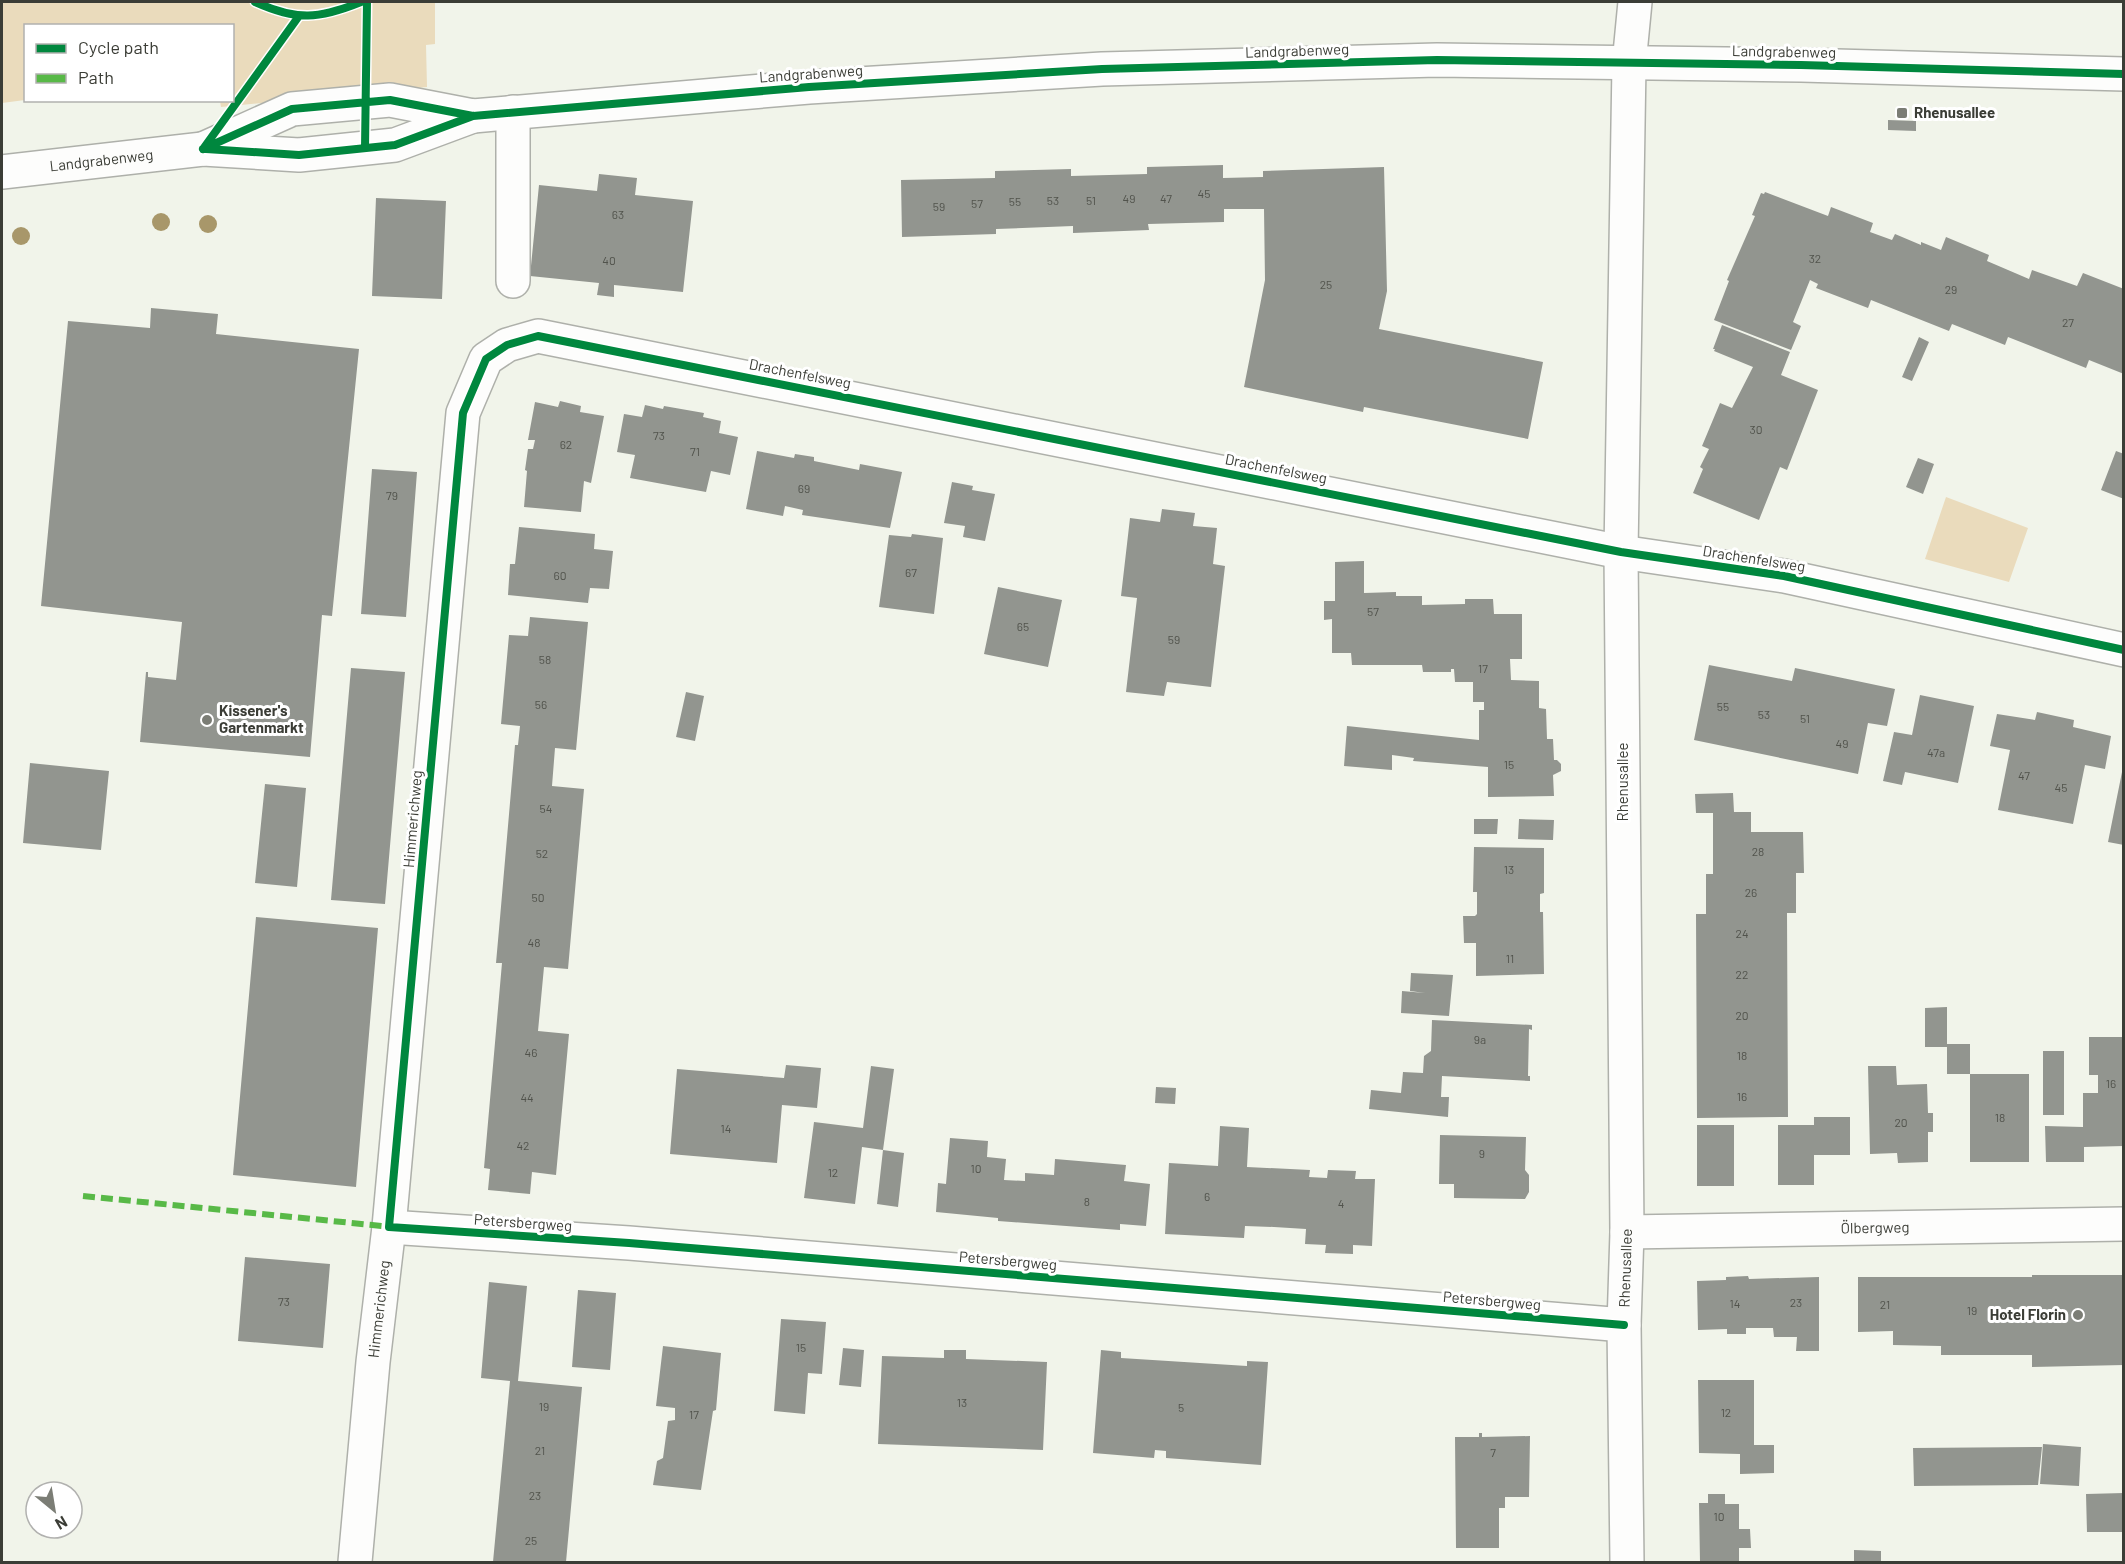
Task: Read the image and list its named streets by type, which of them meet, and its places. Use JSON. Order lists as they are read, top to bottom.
{
  "streets": {
    "street": [
      "Landgrabenweg",
      "Drachenfelsweg",
      "Rhenusallee",
      "Himmerichweg",
      "Petersbergweg",
      "Ölbergweg"
    ]
  },
  "crossings": [
    ["Landgrabenweg", "Rhenusallee"],
    ["Drachenfelsweg", "Rhenusallee"],
    ["Drachenfelsweg", "Himmerichweg"],
    ["Rhenusallee", "Petersbergweg"],
    ["Rhenusallee", "Ölbergweg"],
    ["Himmerichweg", "Petersbergweg"]
  ],
  "places": {
    "transit": ["Rhenusallee"],
    "other": ["Kissener's Gartenmarkt", "Hotel Florin"]
  },
  "house_numbers": [
    "45",
    "49",
    "47",
    "53",
    "51",
    "55",
    "57",
    "59",
    "63",
    "32",
    "40",
    "25",
    "29",
    "27",
    "30",
    "73",
    "62",
    "71",
    "69",
    "79",
    "67",
    "60",
    "57",
    "65",
    "59",
    "58",
    "17",
    "56",
    "55",
    "53",
    "51",
    "49",
    "47a",
    "15",
    "47",
    "45",
    "54",
    "28",
    "52",
    "13",
    "26",
    "50",
    "24",
    "48",
    "11",
    "22",
    "20",
    "9a",
    "46",
    "18",
    "16",
    "16",
    "44",
    "18",
    "20",
    "14",
    "42",
    "9",
    "10",
    "12",
    "6",
    "8",
    "4",
    "73",
    "23",
    "14",
    "21",
    "19",
    "15",
    "13",
    "19",
    "5",
    "12",
    "17",
    "21",
    "7",
    "23",
    "10",
    "25"
  ],
  "legend": ["Cycle path", "Path"],
  "north": "bottom right"
}
